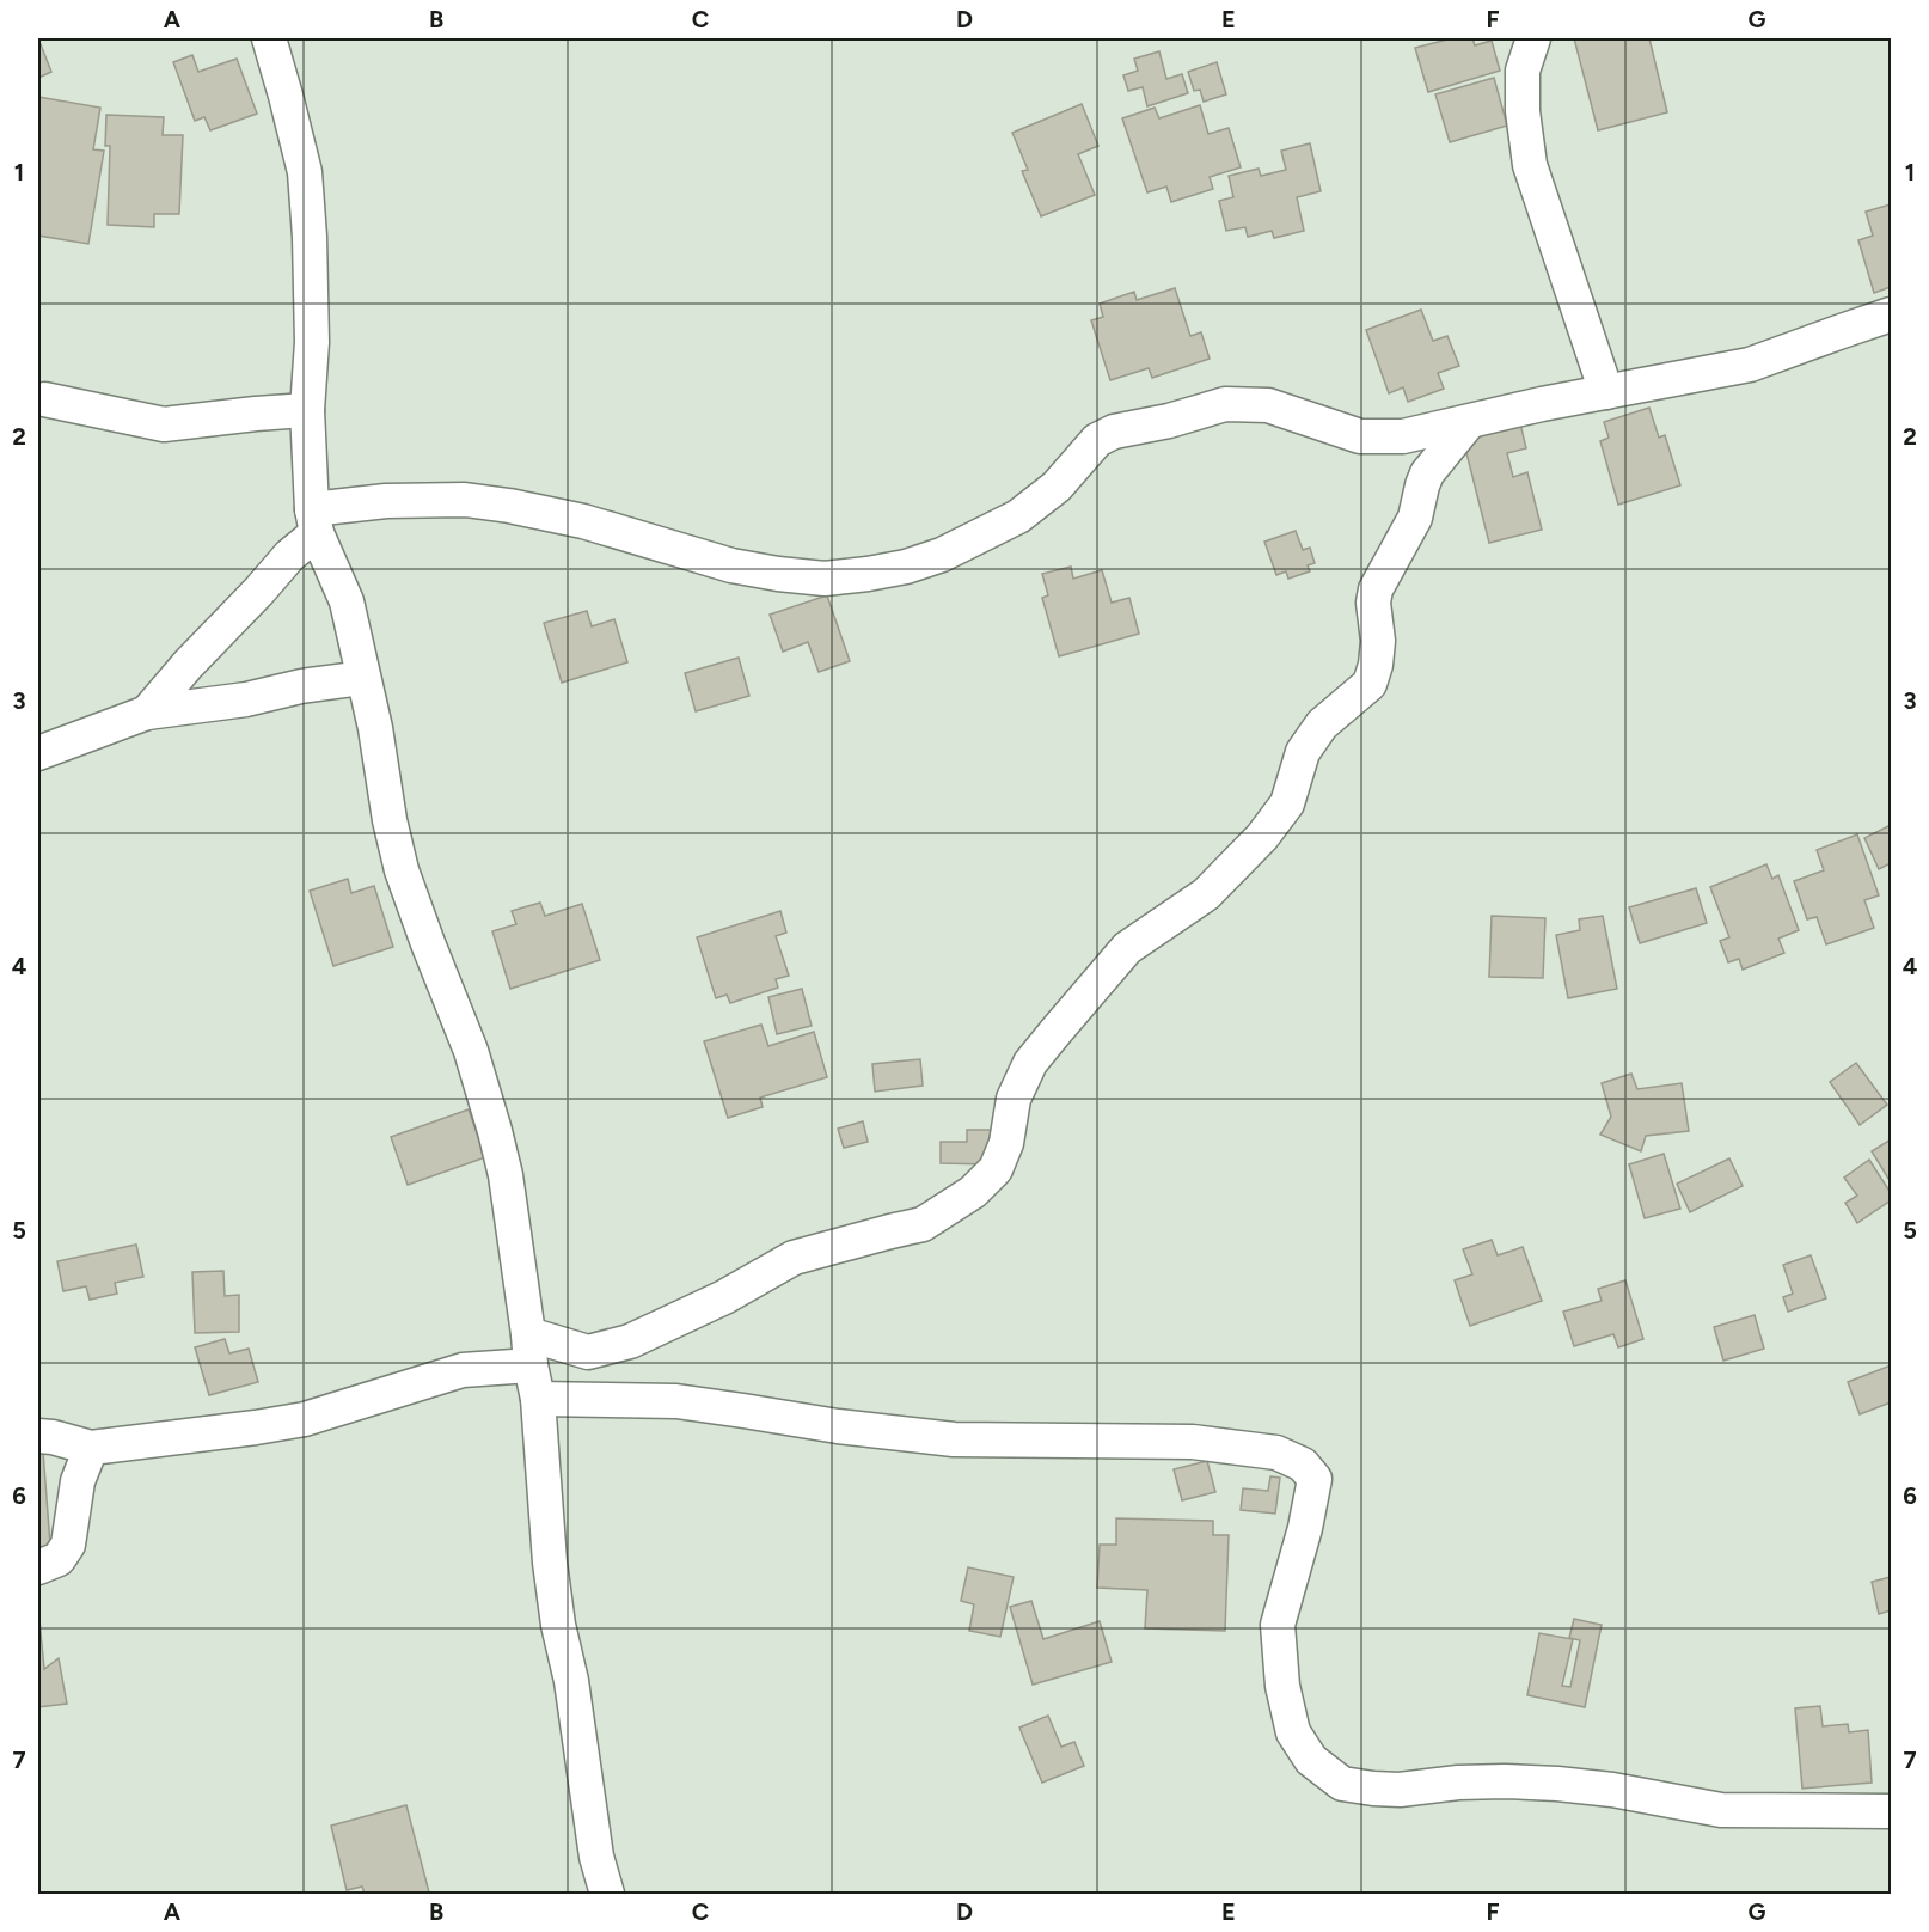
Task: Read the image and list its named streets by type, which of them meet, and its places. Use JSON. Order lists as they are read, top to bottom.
{
  "grid": {
    "columns": [
      "A",
      "B",
      "C",
      "D",
      "E",
      "F",
      "G"
    ],
    "rows": [
      "1",
      "2",
      "3",
      "4",
      "5",
      "6",
      "7"
    ]
  }
}
